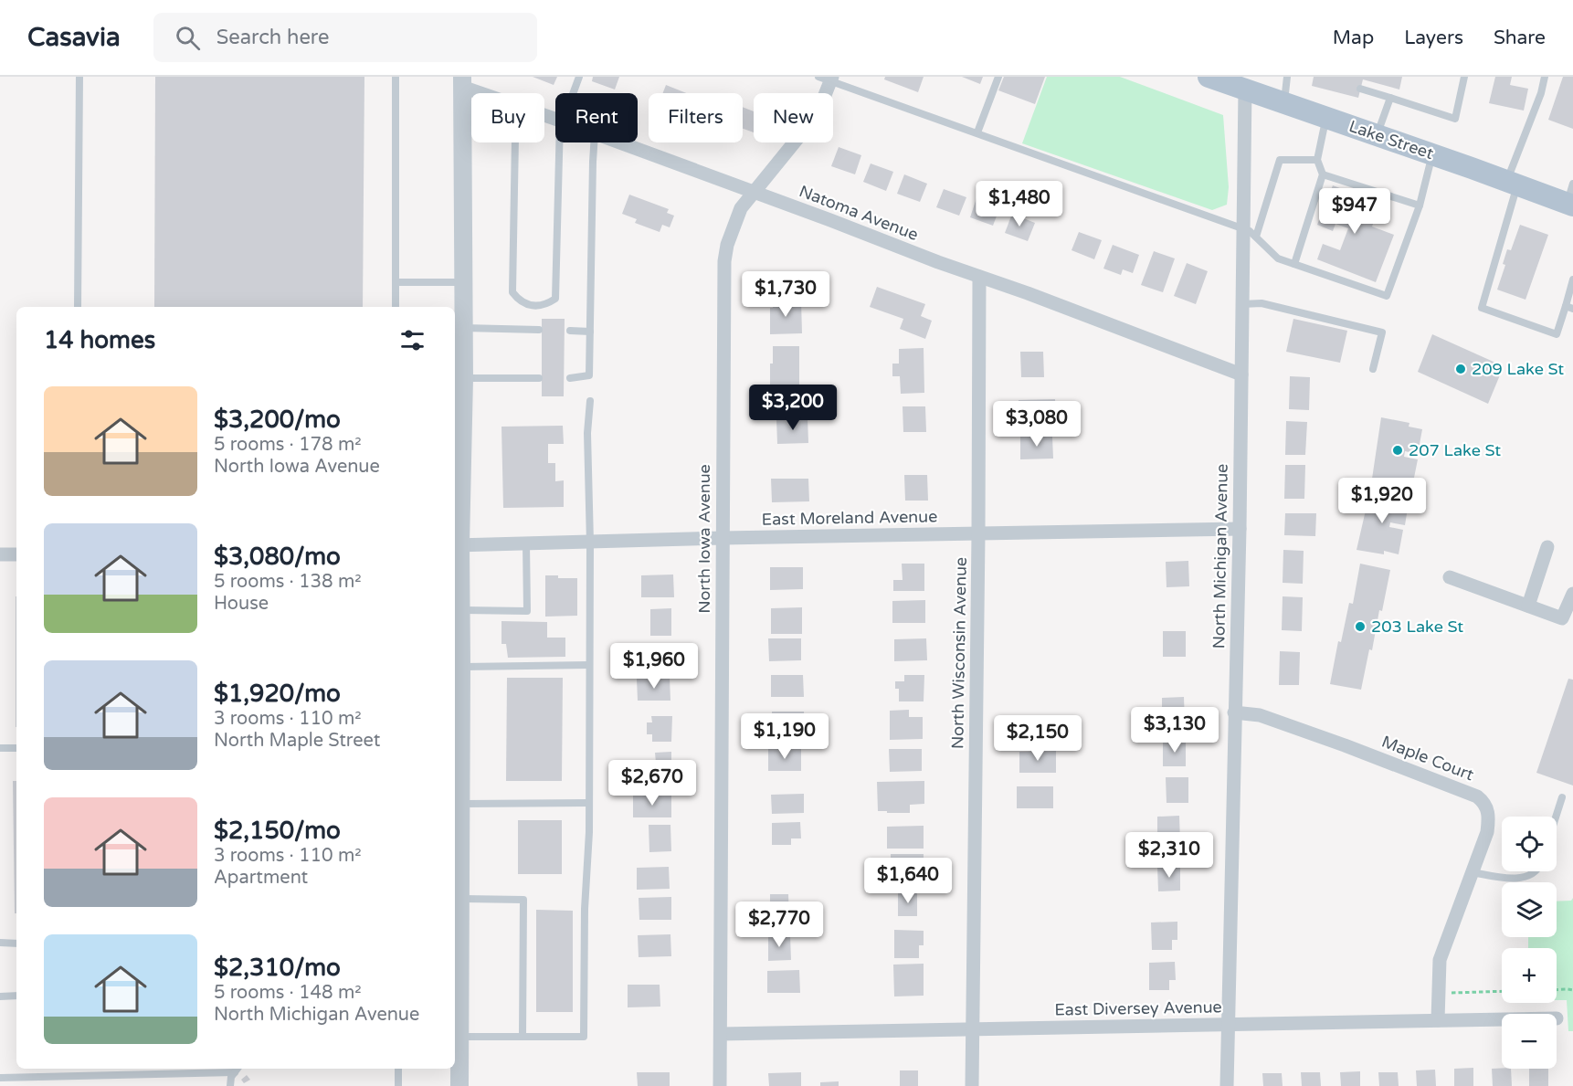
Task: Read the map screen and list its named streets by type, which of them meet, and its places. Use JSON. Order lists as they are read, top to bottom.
{
  "streets": {
    "main road": ["Lake Street"],
    "street": [
      "Natoma Avenue",
      "East Moreland Avenue",
      "North Iowa Avenue",
      "North Michigan Avenue",
      "North Wisconsin Avenue",
      "Maple Court",
      "East Diversey Avenue"
    ]
  },
  "crossings": [
    ["Lake Street", "North Michigan Avenue"],
    ["Natoma Avenue", "North Iowa Avenue"],
    ["Natoma Avenue", "North Michigan Avenue"],
    ["Natoma Avenue", "North Wisconsin Avenue"],
    ["East Moreland Avenue", "North Iowa Avenue"],
    ["East Moreland Avenue", "North Michigan Avenue"],
    ["East Moreland Avenue", "North Wisconsin Avenue"],
    ["North Iowa Avenue", "East Diversey Avenue"],
    ["North Michigan Avenue", "Maple Court"],
    ["North Michigan Avenue", "East Diversey Avenue"],
    ["North Wisconsin Avenue", "East Diversey Avenue"],
    ["Maple Court", "East Diversey Avenue"]
  ],
  "places": ["209 Lake St", "207 Lake St", "203 Lake St"],
  "page": {
    "header": "Casavia",
    "search": "Search here",
    "nav": ["Map", "Layers", "Share"],
    "chip": [
      "Buy",
      "Rent",
      "Filters",
      "New"
    ],
    "price": [
      "$1,480",
      "$947",
      "$1,730",
      "$3,200",
      "$3,080",
      "$1,920",
      "$1,960",
      "$3,130",
      "$1,190",
      "$2,150",
      "$2,670",
      "$2,310",
      "$1,640",
      "$2,770"
    ],
    "heading": "14 homes",
    "list": [
      {
        "name": "$3,200/mo",
        "note": "5 rooms · 178 m² · North Iowa Avenue"
      },
      {
        "name": "$3,080/mo",
        "note": "5 rooms · 138 m² · House"
      },
      {
        "name": "$1,920/mo",
        "note": "3 rooms · 110 m² · North Maple Street"
      },
      {
        "name": "$2,150/mo",
        "note": "3 rooms · 110 m² · Apartment"
      },
      {
        "name": "$2,310/mo",
        "note": "5 rooms · 148 m² · North Michigan Avenue"
      }
    ],
    "map_buttons": ["+", "−"]
  }
}
